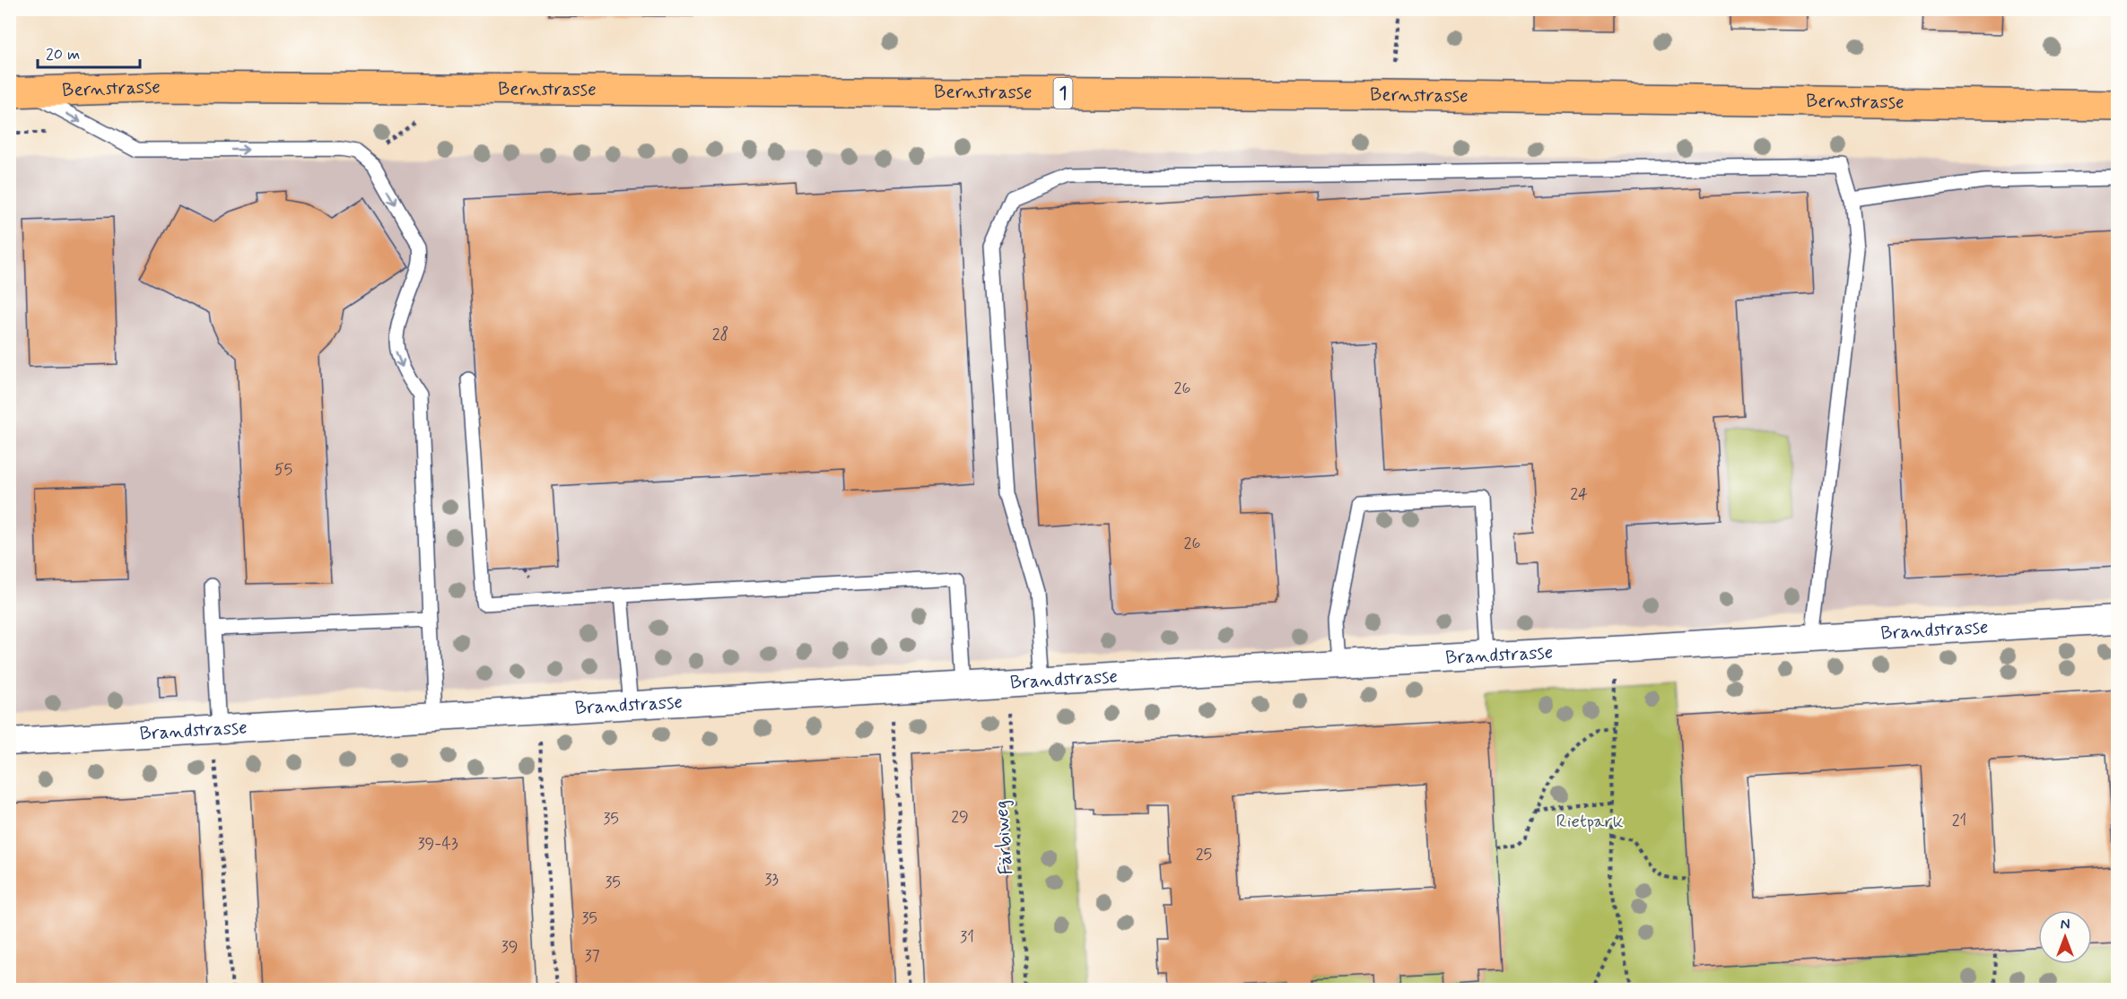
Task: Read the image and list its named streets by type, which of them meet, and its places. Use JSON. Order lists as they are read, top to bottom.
{
  "streets": {
    "main road": ["Bernstrasse", "1"],
    "street": ["Brandstrasse"],
    "path": ["Färbiweg"]
  },
  "crossings": [
    ["Brandstrasse", "Färbiweg"]
  ],
  "parks": ["Rietpark"],
  "house_numbers": [
    "28",
    "26",
    "55",
    "24",
    "26",
    "29",
    "35",
    "21",
    "39-43",
    "25",
    "33",
    "35",
    "35",
    "31",
    "39",
    "37"
  ],
  "scale_bar": "20 m",
  "north": "top"
}
